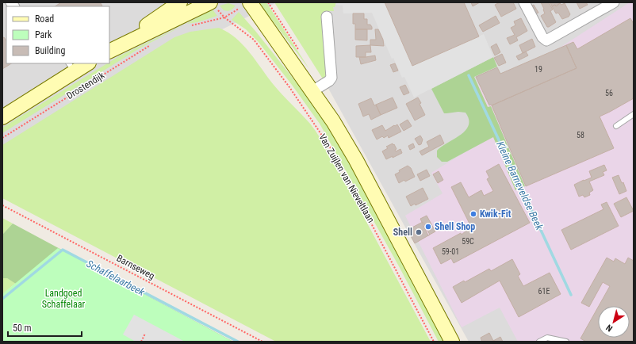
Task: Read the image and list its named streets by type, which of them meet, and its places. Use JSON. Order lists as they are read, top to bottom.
{
  "streets": {
    "main road": ["Drostendijk", "Van Zuijlen van Nieveltlaan"],
    "path": ["Barnseweg"]
  },
  "water": ["Kleine Barneveldse Beek", "Schaffelaarbeek"],
  "parks": ["Landgoed Schaffelaar"],
  "places": ["Kwik-Fit", "Shell Shop", "Shell"],
  "house_numbers": [
    "19",
    "56",
    "58",
    "59C",
    "59-01",
    "61E"
  ],
  "legend": ["Road", "Park", "Building"],
  "scale_bar": "50 m",
  "north": "bottom left"
}
